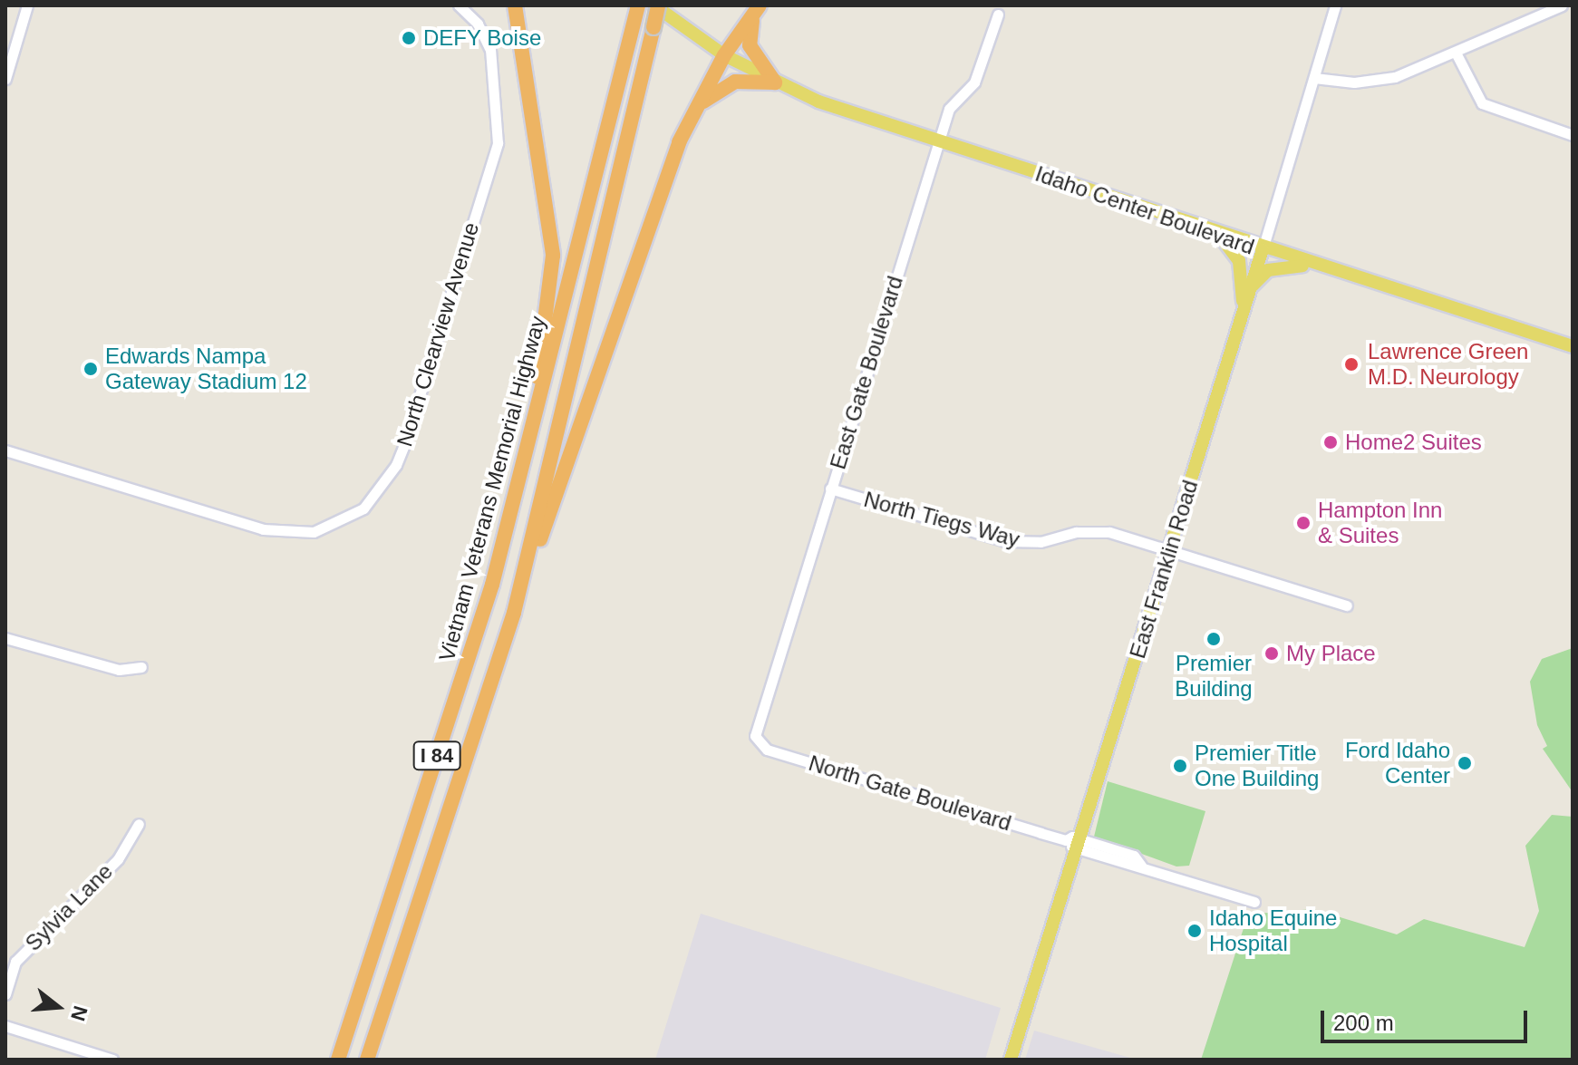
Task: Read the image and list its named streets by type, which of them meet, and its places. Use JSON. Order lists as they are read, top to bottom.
{
  "streets": {
    "highway": ["Vietnam Veterans Memorial Highway", "I 84"],
    "main road": ["Idaho Center Boulevard", "East Franklin Road"],
    "street": [
      "North Clearview Avenue",
      "East Gate Boulevard",
      "North Tiegs Way",
      "North Gate Boulevard",
      "Sylvia Lane"
    ]
  },
  "crossings": [
    ["Idaho Center Boulevard", "East Gate Boulevard"],
    ["Idaho Center Boulevard", "Vietnam Veterans Memorial Highway"],
    ["Idaho Center Boulevard", "East Franklin Road"],
    ["East Gate Boulevard", "North Tiegs Way"],
    ["East Gate Boulevard", "North Gate Boulevard"],
    ["North Tiegs Way", "East Franklin Road"],
    ["East Franklin Road", "North Gate Boulevard"]
  ],
  "places": [
    "DEFY Boise",
    "Lawrence Green M.D. Neurology",
    "Edwards Nampa Gateway Stadium 12",
    "Home2 Suites",
    "Hampton Inn & Suites",
    "Premier Building",
    "My Place",
    "Ford Idaho Center",
    "Premier Title One Building",
    "Idaho Equine Hospital"
  ],
  "scale_bar": "200 m",
  "north": "right"
}
